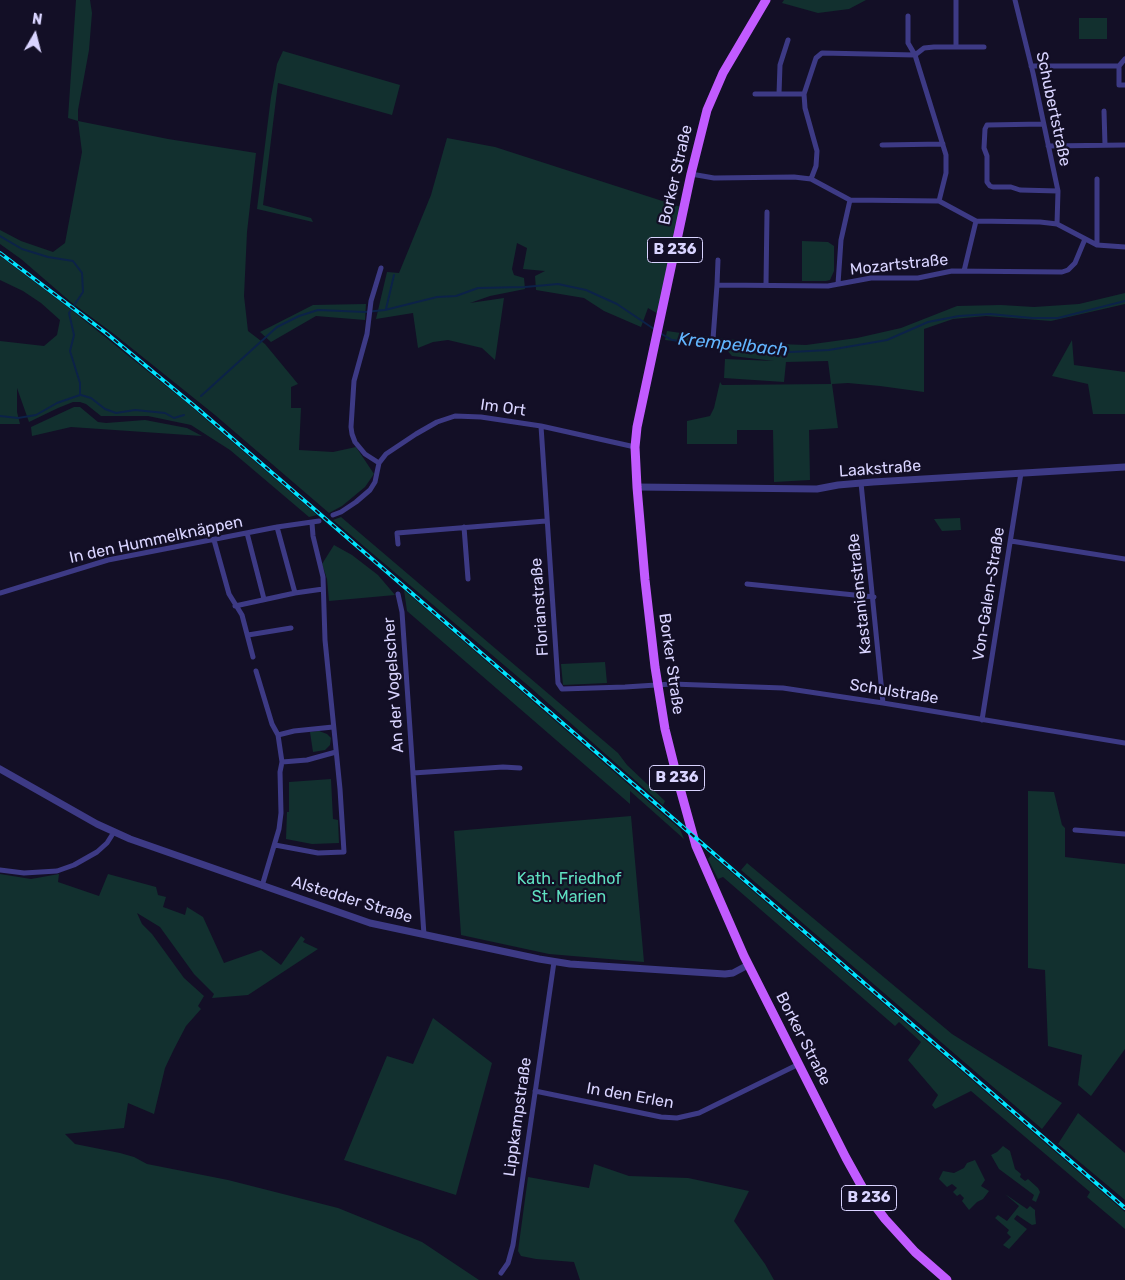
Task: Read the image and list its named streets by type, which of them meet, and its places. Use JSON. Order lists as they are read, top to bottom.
{
  "streets": {
    "main road": ["Borker Straße", "B 236"],
    "street": [
      "Schubertstraße",
      "Mozartstraße",
      "Im Ort",
      "Laakstraße",
      "In den Hummelknäppen",
      "Kastanienstraße",
      "Von-Galen-Straße",
      "Florianstraße",
      "An der Vogelscher",
      "Schulstraße",
      "Alstedder Straße",
      "In den Erlen",
      "Lippkampstraße"
    ]
  },
  "crossings": [
    ["Borker Straße", "Im Ort"],
    ["Borker Straße", "Laakstraße"],
    ["Borker Straße", "Florianstraße"],
    ["Borker Straße", "Schulstraße"],
    ["Borker Straße", "Alstedder Straße"],
    ["Borker Straße", "In den Erlen"],
    ["Im Ort", "Florianstraße"],
    ["Laakstraße", "Kastanienstraße"],
    ["Laakstraße", "Von-Galen-Straße"],
    ["Kastanienstraße", "Schulstraße"],
    ["Von-Galen-Straße", "Schulstraße"],
    ["Florianstraße", "Schulstraße"],
    ["An der Vogelscher", "Alstedder Straße"],
    ["Alstedder Straße", "Lippkampstraße"],
    ["In den Erlen", "Lippkampstraße"]
  ],
  "water": ["Krempelbach"],
  "parks": ["Kath. Friedhof St. Marien"],
  "north": "top"
}
